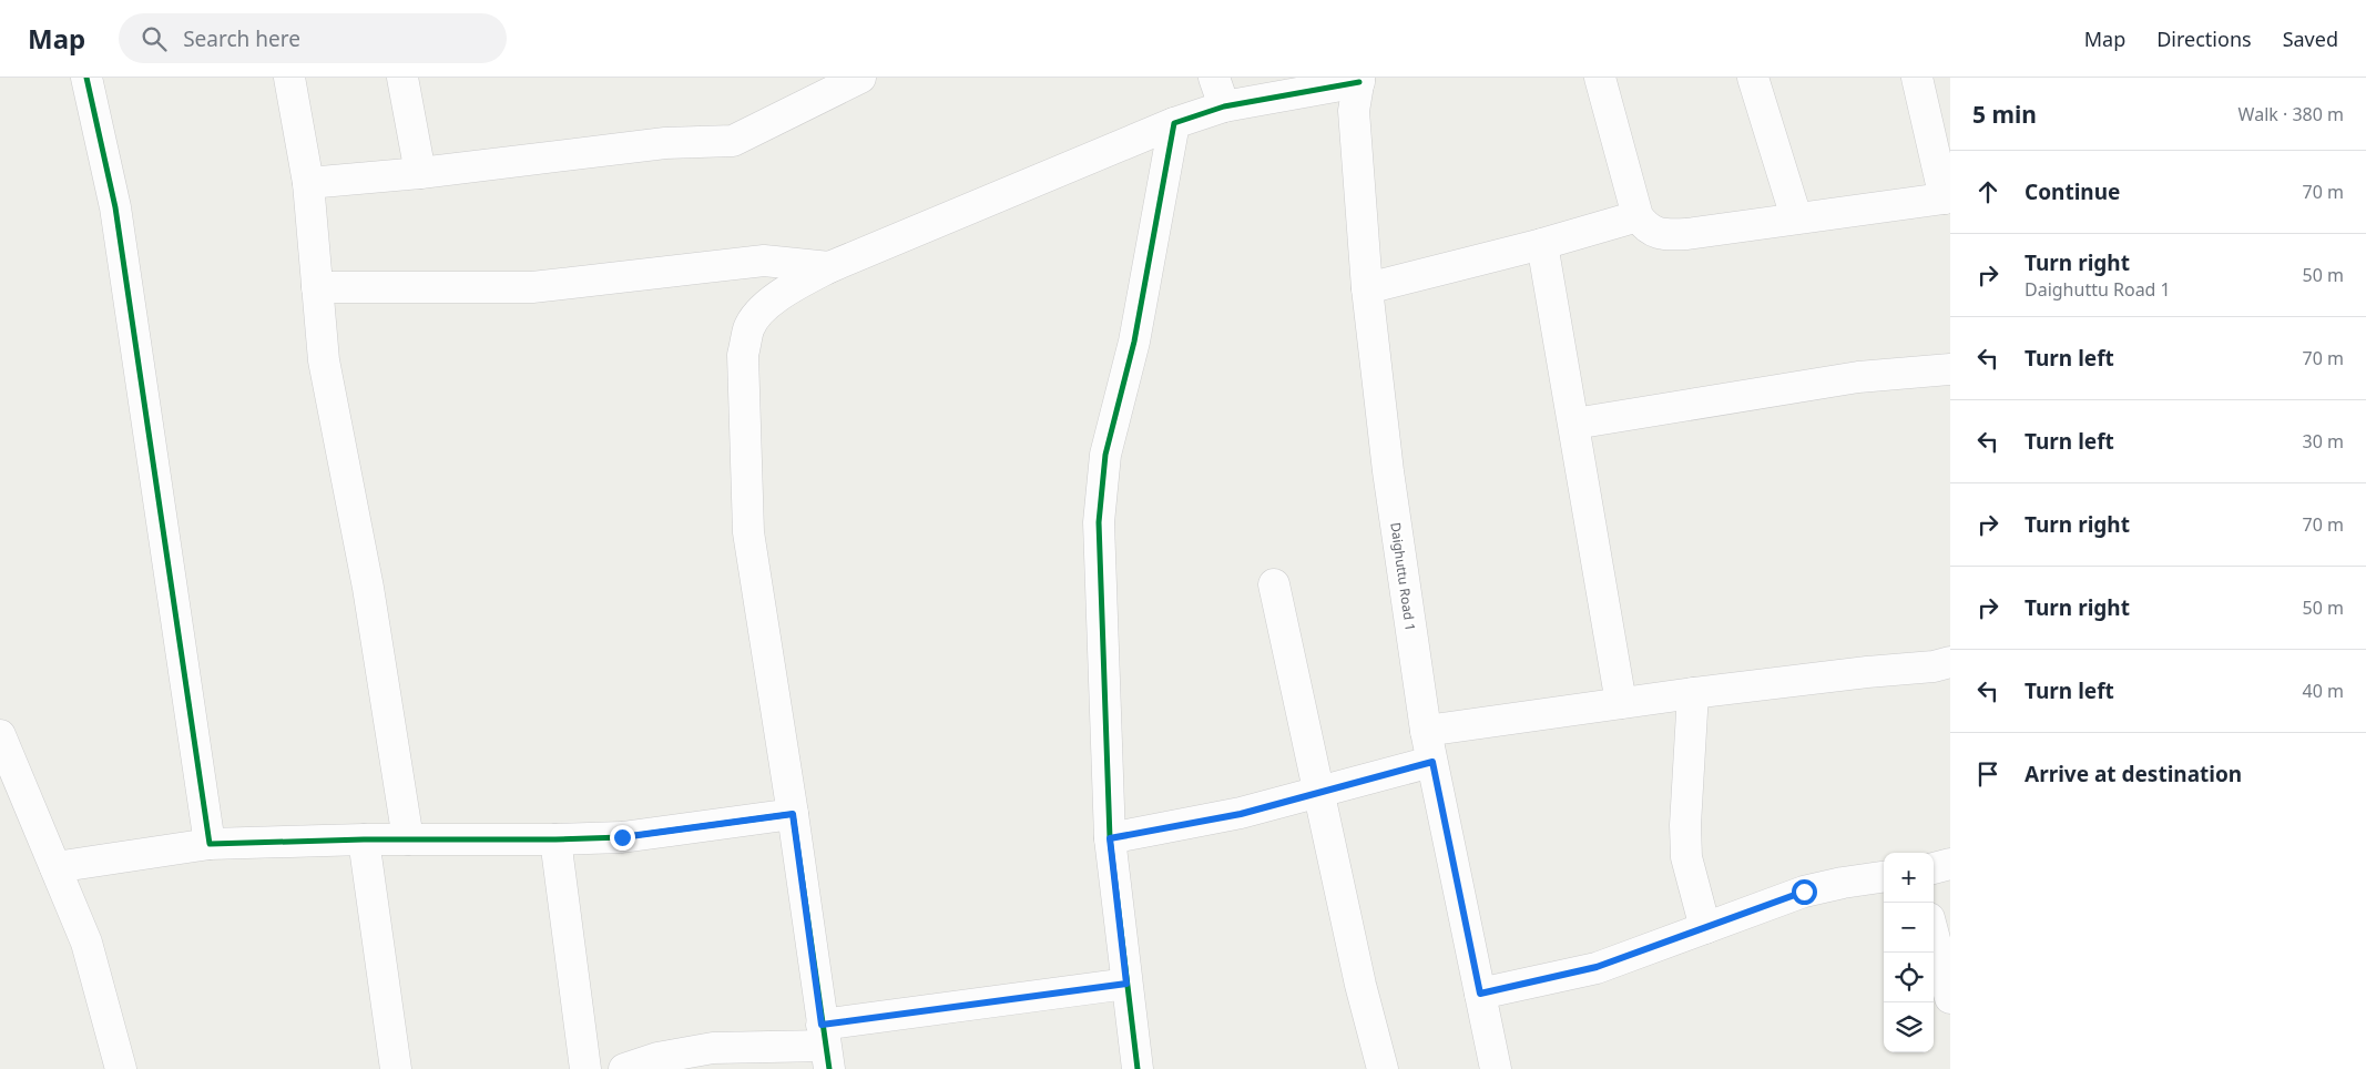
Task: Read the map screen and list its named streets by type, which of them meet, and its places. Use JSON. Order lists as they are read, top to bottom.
{
  "streets": {
    "street": ["Daighuttu Road 1"]
  },
  "page": {
    "header": "Map",
    "search": "Search here",
    "nav": ["Map", "Directions", "Saved"],
    "heading": ["5 min", "Walk · 380 m"],
    "list": [
      ["Continue", "70 m"],
      ["Turn right", "Daighuttu Road 1", "50 m"],
      ["Turn left", "70 m"],
      ["Turn left", "30 m"],
      ["Turn right", "70 m"],
      ["Turn right", "50 m"],
      ["Turn left", "40 m"],
      "Arrive at destination"
    ],
    "map_buttons": ["+", "−"]
  }
}
